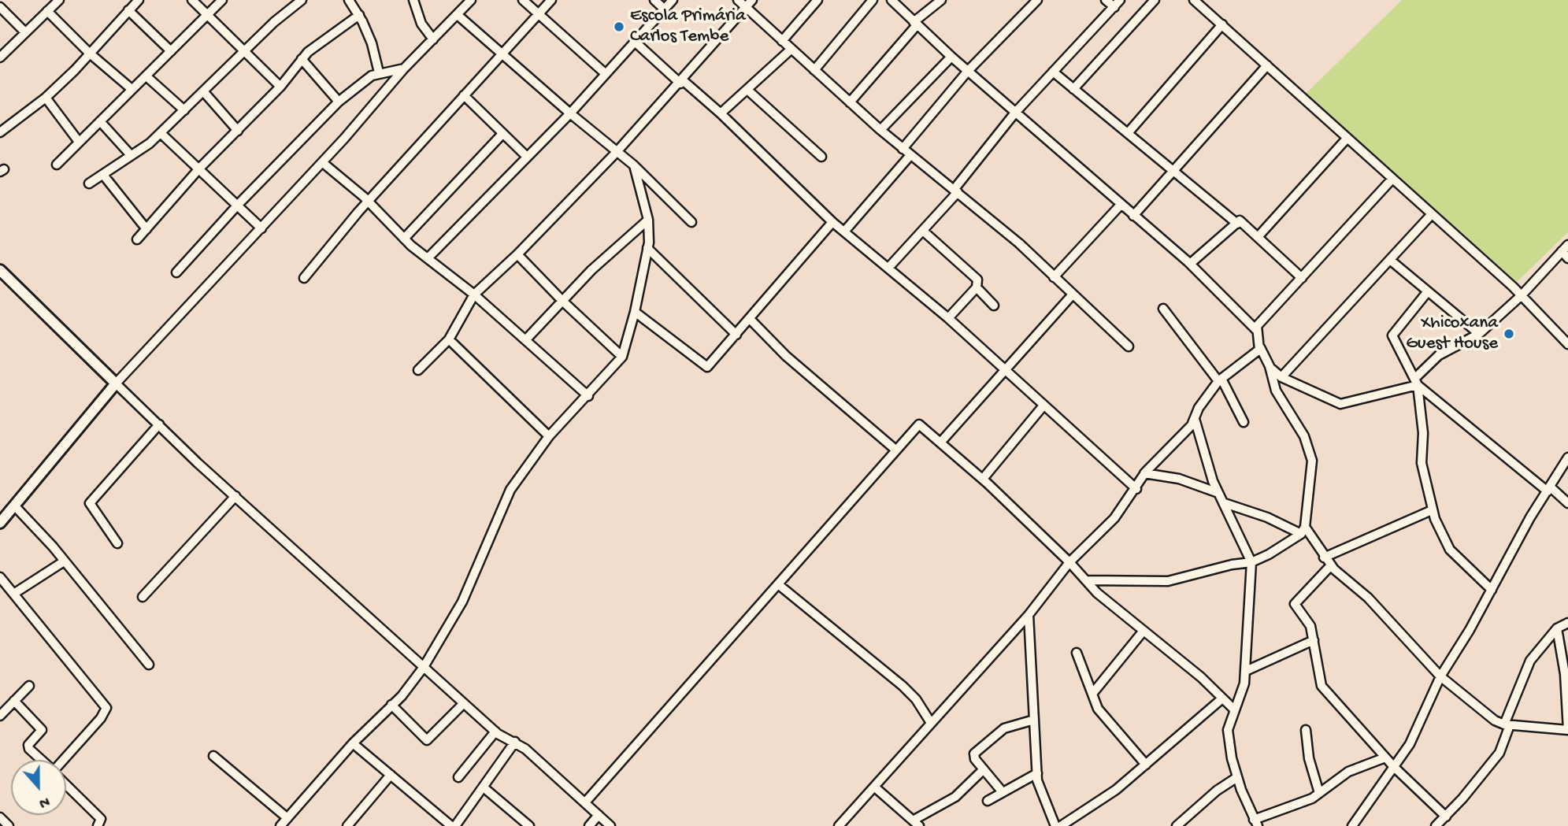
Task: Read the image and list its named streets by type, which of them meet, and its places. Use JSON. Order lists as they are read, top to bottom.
{
  "places": ["Escola Primária Carlos Tembe", "Xhicoxana Guest House"],
  "north": "bottom"
}
